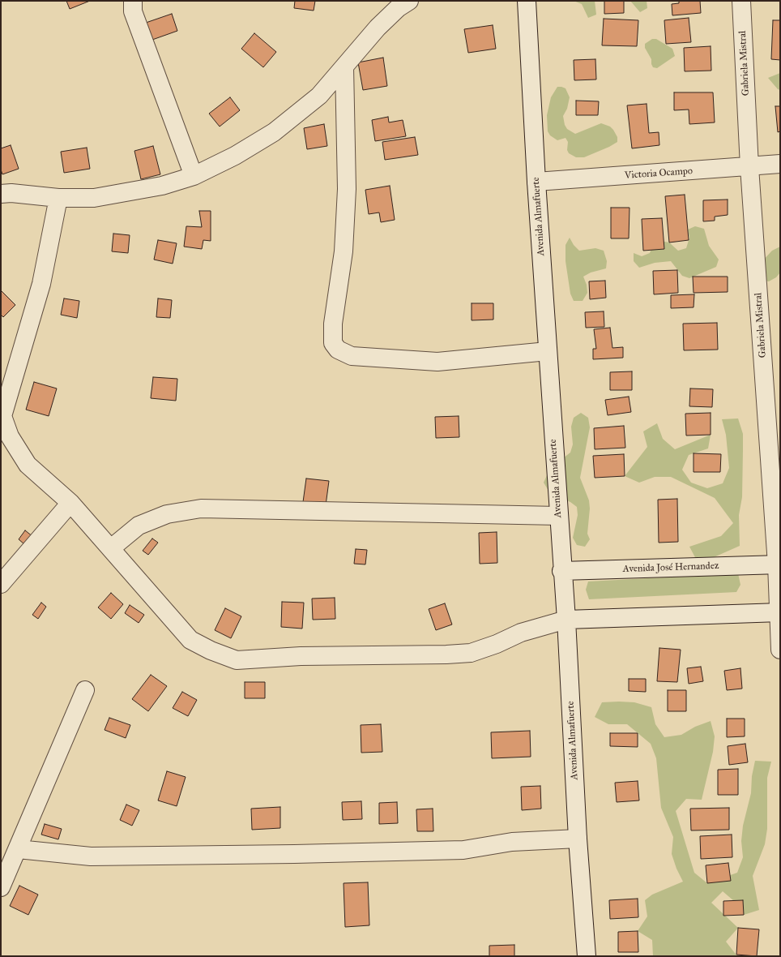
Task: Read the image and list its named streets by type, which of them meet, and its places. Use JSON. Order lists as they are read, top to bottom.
{
  "streets": {
    "street": [
      "Gabriela Mistral",
      "Victoria Ocampo",
      "Avenida Almafuerte",
      "Avenida José Hernandez"
    ]
  },
  "crossings": [
    ["Gabriela Mistral", "Victoria Ocampo"],
    ["Gabriela Mistral", "Avenida José Hernandez"],
    ["Victoria Ocampo", "Avenida Almafuerte"],
    ["Avenida Almafuerte", "Avenida José Hernandez"]
  ]
}
